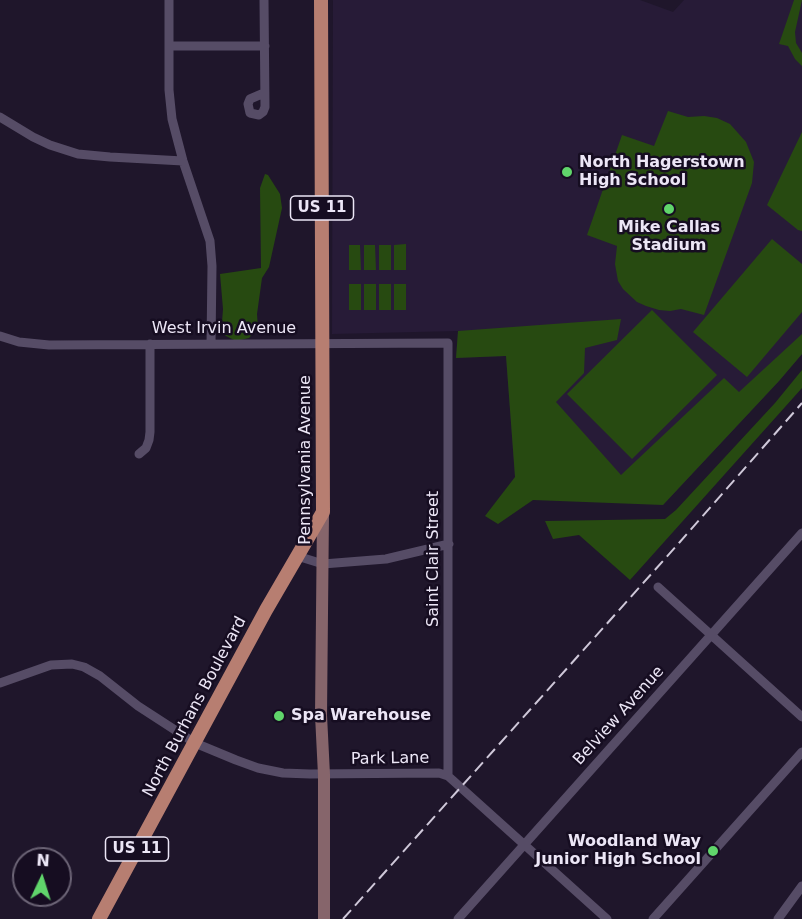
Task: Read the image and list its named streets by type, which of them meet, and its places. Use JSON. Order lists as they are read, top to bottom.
{
  "streets": {
    "main road": ["US 11", "Pennsylvania Avenue", "North Burhans Boulevard"],
    "street": [
      "West Irvin Avenue",
      "Saint Clair Street",
      "Belview Avenue",
      "Park Lane"
    ]
  },
  "crossings": [
    ["West Irvin Avenue", "Pennsylvania Avenue"],
    ["West Irvin Avenue", "Saint Clair Street"],
    ["Pennsylvania Avenue", "North Burhans Boulevard"],
    ["Pennsylvania Avenue", "Park Lane"],
    ["Saint Clair Street", "Park Lane"],
    ["North Burhans Boulevard", "Park Lane"],
    ["Belview Avenue", "Park Lane"]
  ],
  "places": [
    "North Hagerstown High School",
    "Mike Callas Stadium",
    "Spa Warehouse",
    "Woodland Way Junior High School"
  ],
  "north": "top"
}
